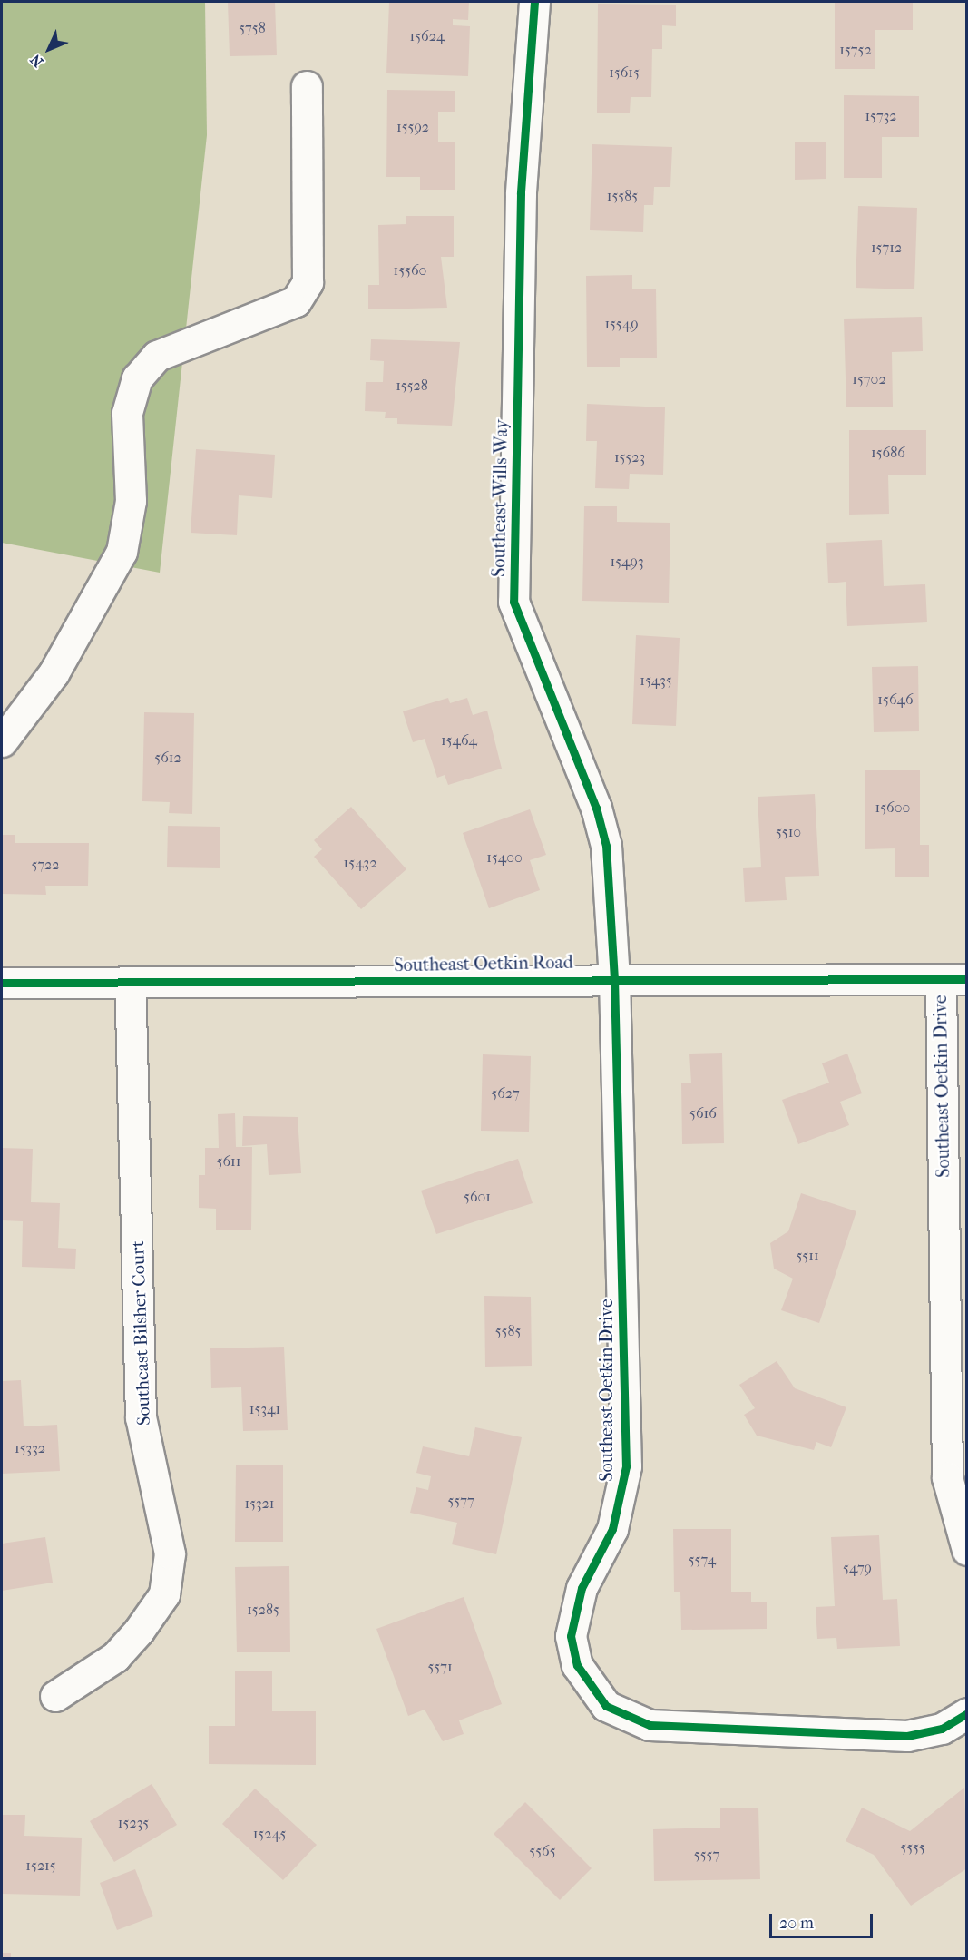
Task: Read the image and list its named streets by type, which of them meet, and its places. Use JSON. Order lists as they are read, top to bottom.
{
  "streets": {
    "street": [
      "Southeast Wills Way",
      "Southeast Oetkin Road",
      "Southeast Oetkin Drive",
      "Southeast Bilsher Court"
    ]
  },
  "crossings": [
    ["Southeast Wills Way", "Southeast Oetkin Road"],
    ["Southeast Wills Way", "Southeast Oetkin Drive"],
    ["Southeast Oetkin Road", "Southeast Oetkin Drive"],
    ["Southeast Oetkin Road", "Southeast Bilsher Court"]
  ],
  "house_numbers": [
    "5758",
    "15624",
    "15752",
    "15615",
    "15732",
    "15592",
    "15585",
    "15712",
    "15560",
    "15549",
    "15702",
    "15528",
    "15686",
    "15523",
    "15493",
    "15435",
    "15646",
    "15464",
    "5612",
    "15600",
    "5510",
    "15400",
    "15432",
    "5722",
    "5627",
    "5616",
    "5611",
    "5601",
    "5511",
    "5585",
    "15341",
    "15332",
    "5577",
    "15321",
    "5574",
    "5479",
    "15285",
    "5571",
    "15235",
    "15245",
    "5555",
    "5565",
    "5557",
    "15215"
  ],
  "scale_bar": "20 m",
  "north": "bottom left"
}
